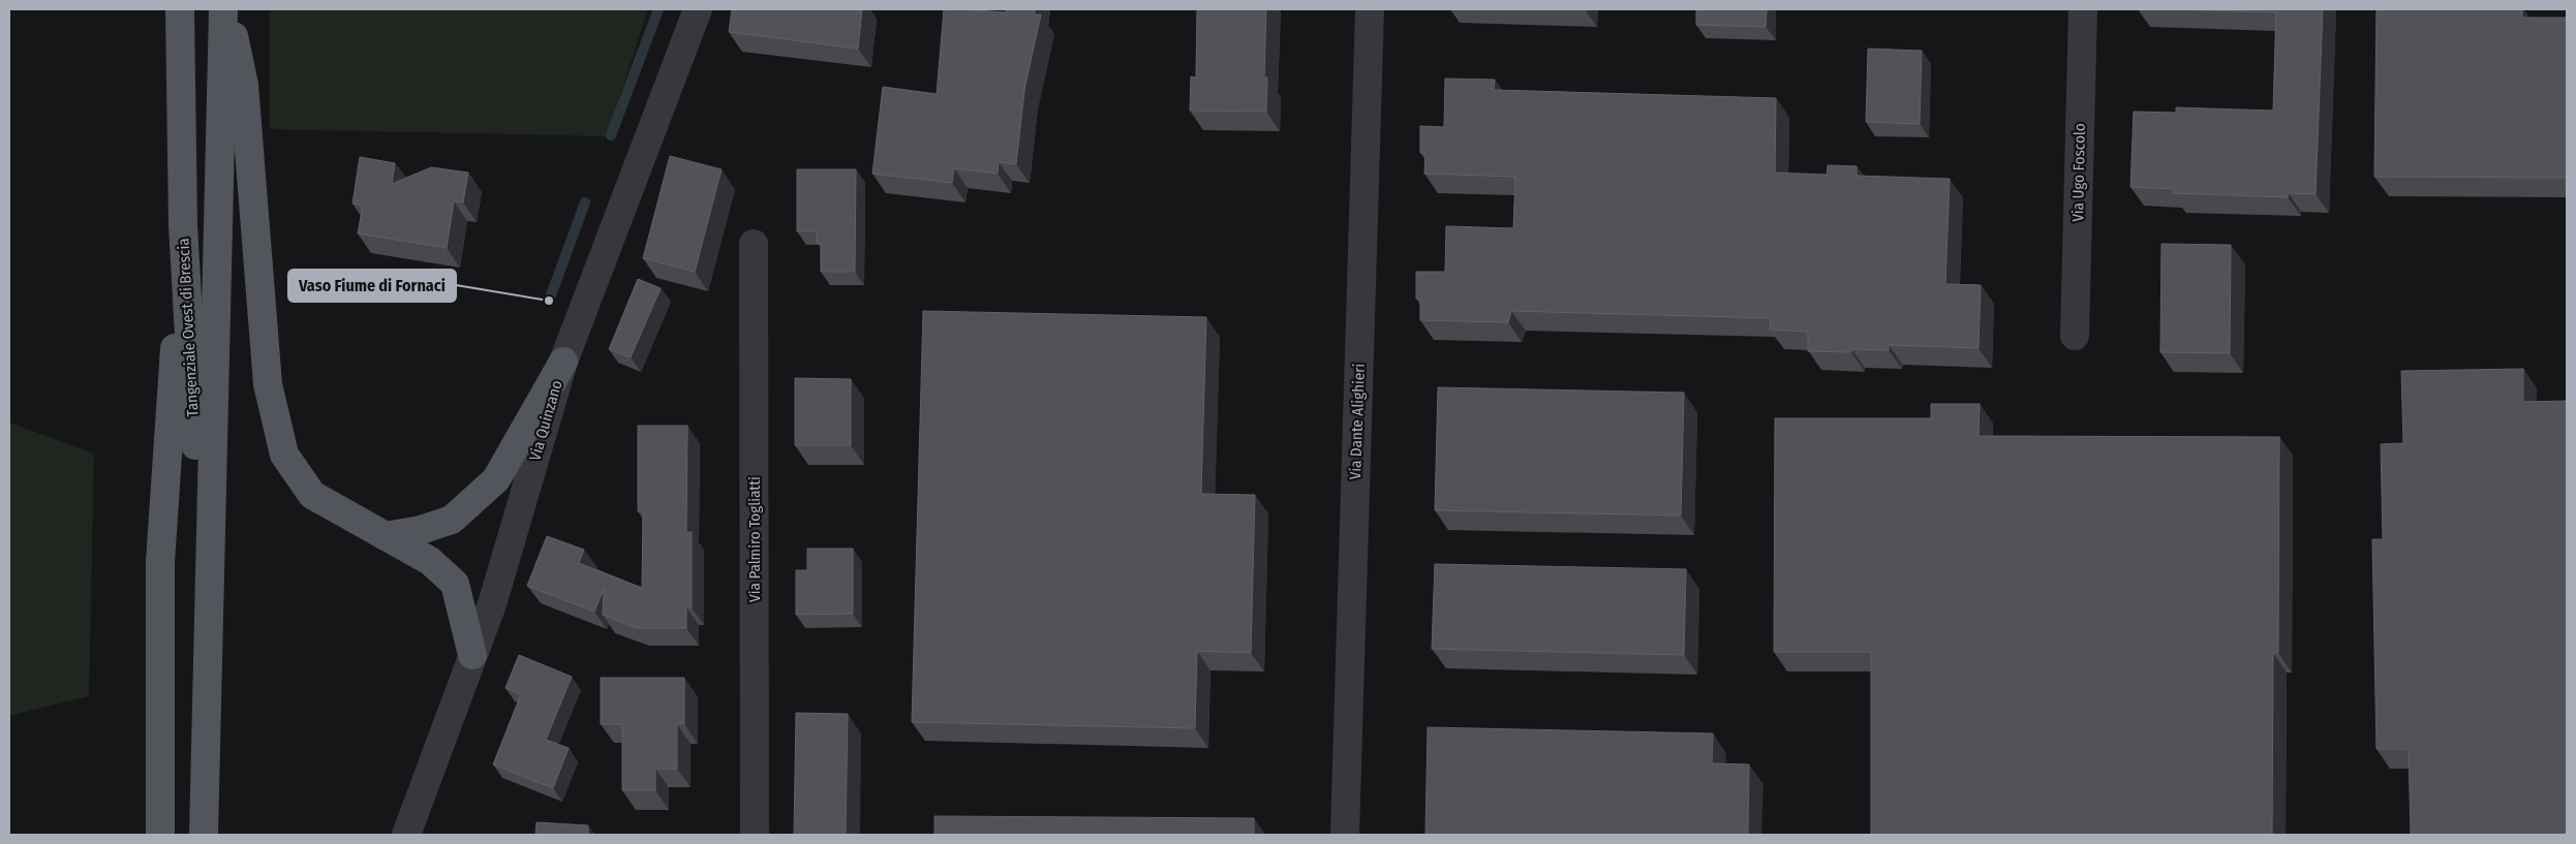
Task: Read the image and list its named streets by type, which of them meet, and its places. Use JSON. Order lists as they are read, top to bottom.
{
  "streets": {
    "main road": ["Tangenziale Ovest di Brescia"],
    "street": [
      "Via Ugo Foscolo",
      "Via Quinzano",
      "Via Dante Alighieri",
      "Via Palmiro Togliatti"
    ]
  },
  "places": ["Vaso Fiume di Fornaci"]
}
